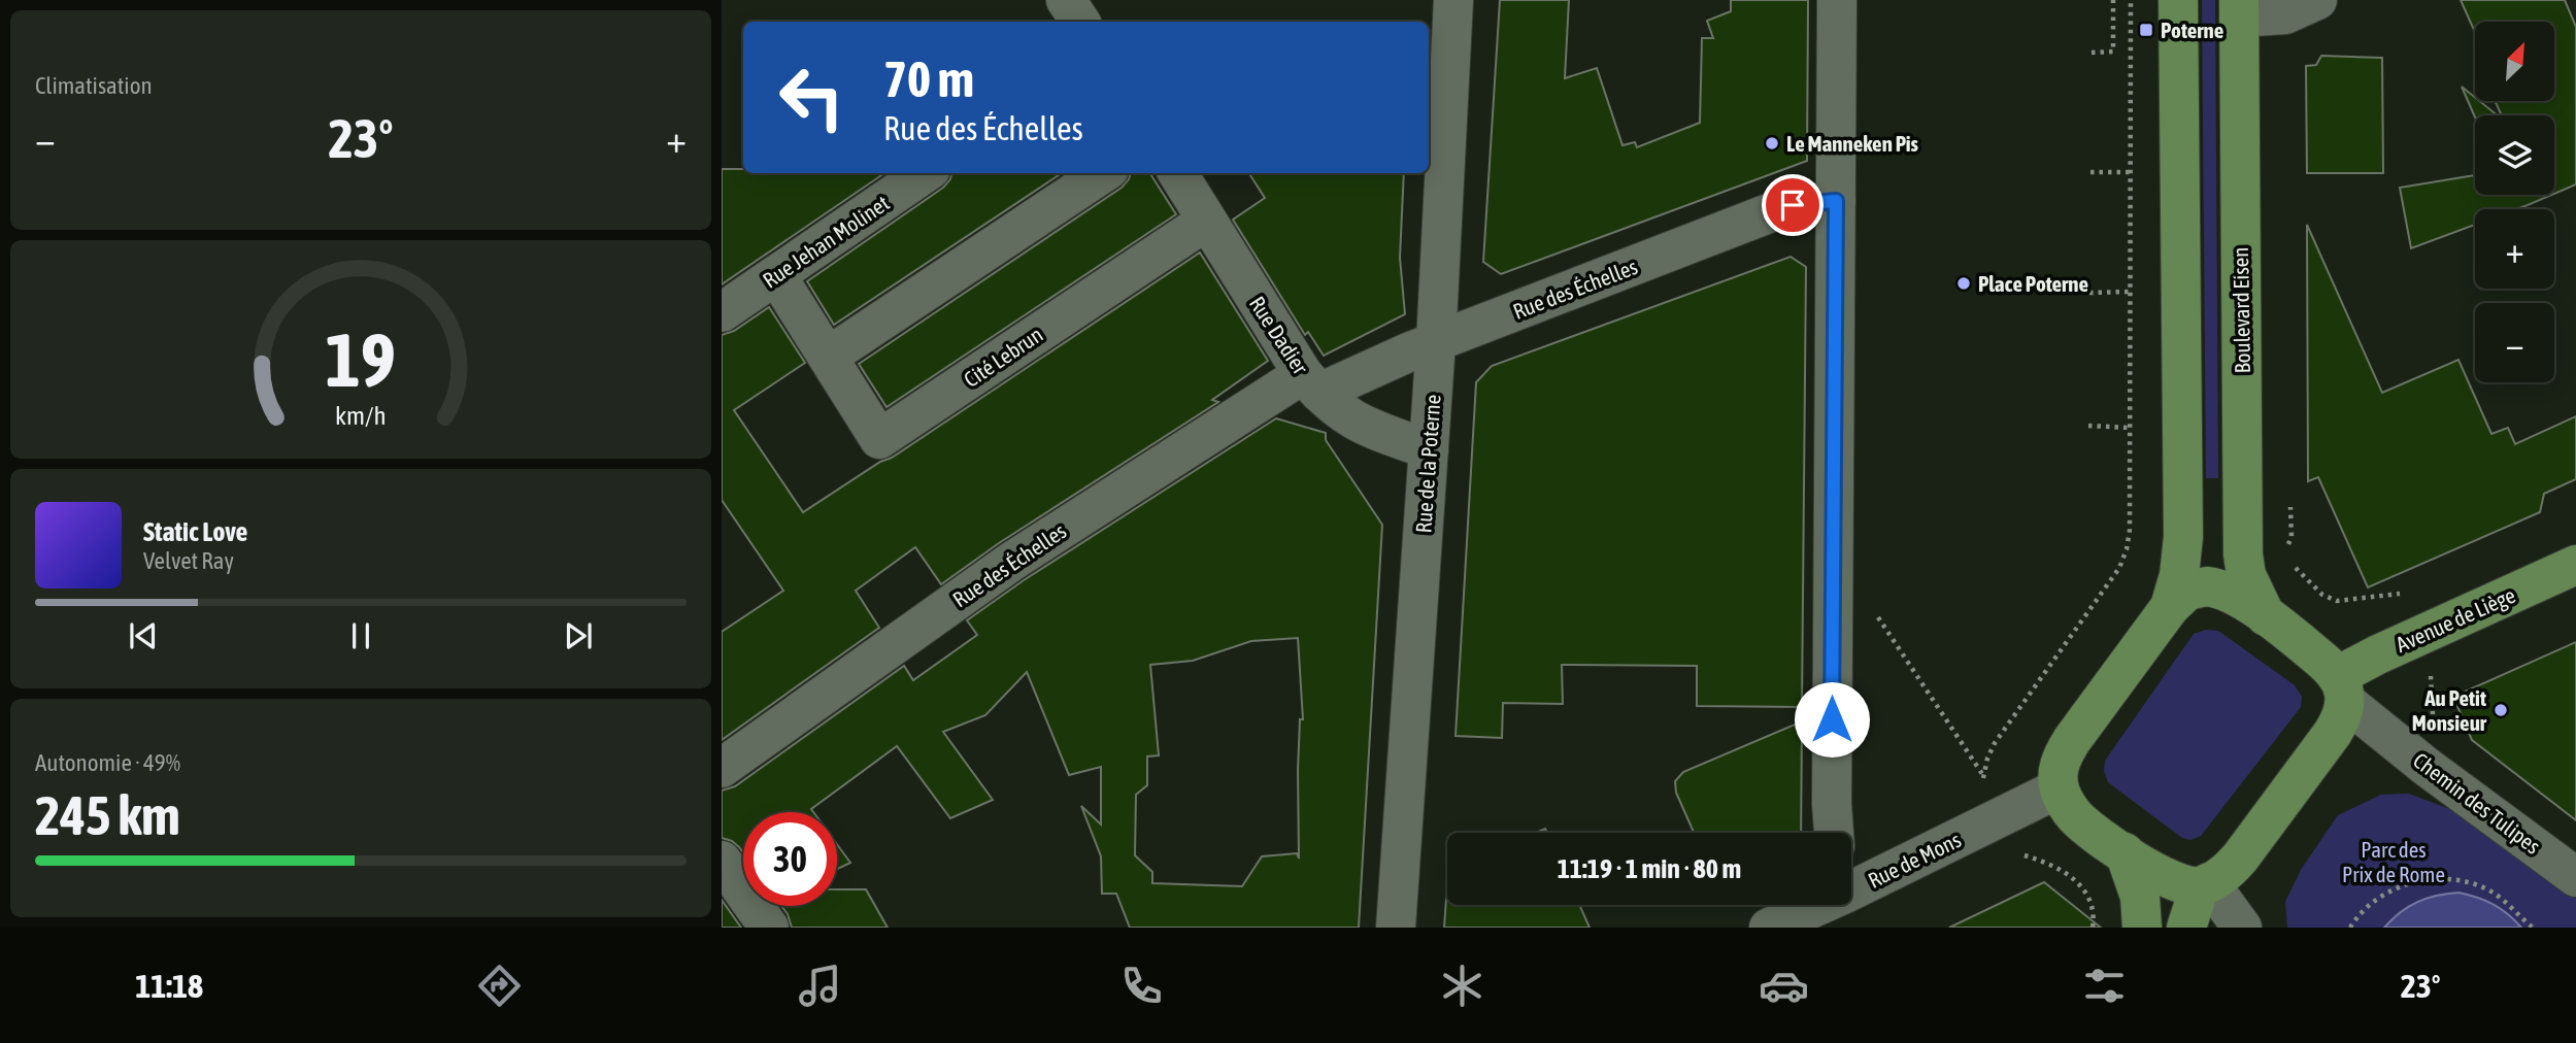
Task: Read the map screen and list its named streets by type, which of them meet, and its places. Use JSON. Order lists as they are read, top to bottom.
{
  "streets": {
    "main road": ["Boulevard Eisen", "Avenue de Liège"],
    "street": [
      "Rue Jehan Molinet",
      "Rue des Échelles",
      "Rue Dadier",
      "Cité Lebrun",
      "Rue de la Poterne",
      "Chemin des Tulipes",
      "Rue de Mons"
    ]
  },
  "crossings": [
    ["Rue Jehan Molinet", "Cité Lebrun"],
    ["Rue des Échelles", "Rue Dadier"],
    ["Rue des Échelles", "Rue de la Poterne"],
    ["Rue Dadier", "Cité Lebrun"],
    ["Rue Dadier", "Rue de la Poterne"],
    ["Avenue de Liège", "Chemin des Tulipes"]
  ],
  "parks": ["Parc des Prix de Rome"],
  "places": {
    "transit": ["Poterne"],
    "other": ["Le Manneken Pis", "Place Poterne", "Au Petit Monsieur"]
  },
  "north": "top right",
  "page": {
    "tile": [
      "Climatisation",
      ["Autonomie · 49%", "245 km"]
    ],
    "map_buttons": ["+", "−"],
    "turn": ["70 m", "Rue des Échelles"],
    "heat": ["−", "23°", "+"],
    "song": ["Static Love", "Velvet Ray"],
    "limit": "30",
    "trip": "11:19 · 1 min · 80 m",
    "tabs": ["11:18", "23°"],
    "gauge": ["19", "km/h"]
  }
}
